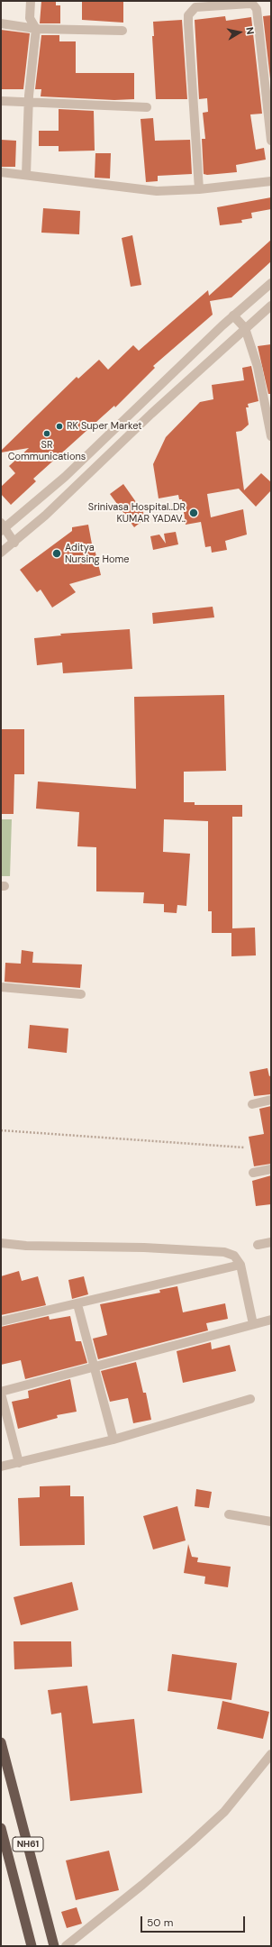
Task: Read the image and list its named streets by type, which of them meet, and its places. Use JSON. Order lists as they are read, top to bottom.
{
  "streets": {
    "highway": ["NH61"]
  },
  "places": [
    "RK Super Market",
    "SR Communications",
    "Srinivasa Hospital..DR KUMAR YADAV..",
    "Aditya Nursing Home"
  ],
  "scale_bar": "50 m",
  "north": "right"
}
